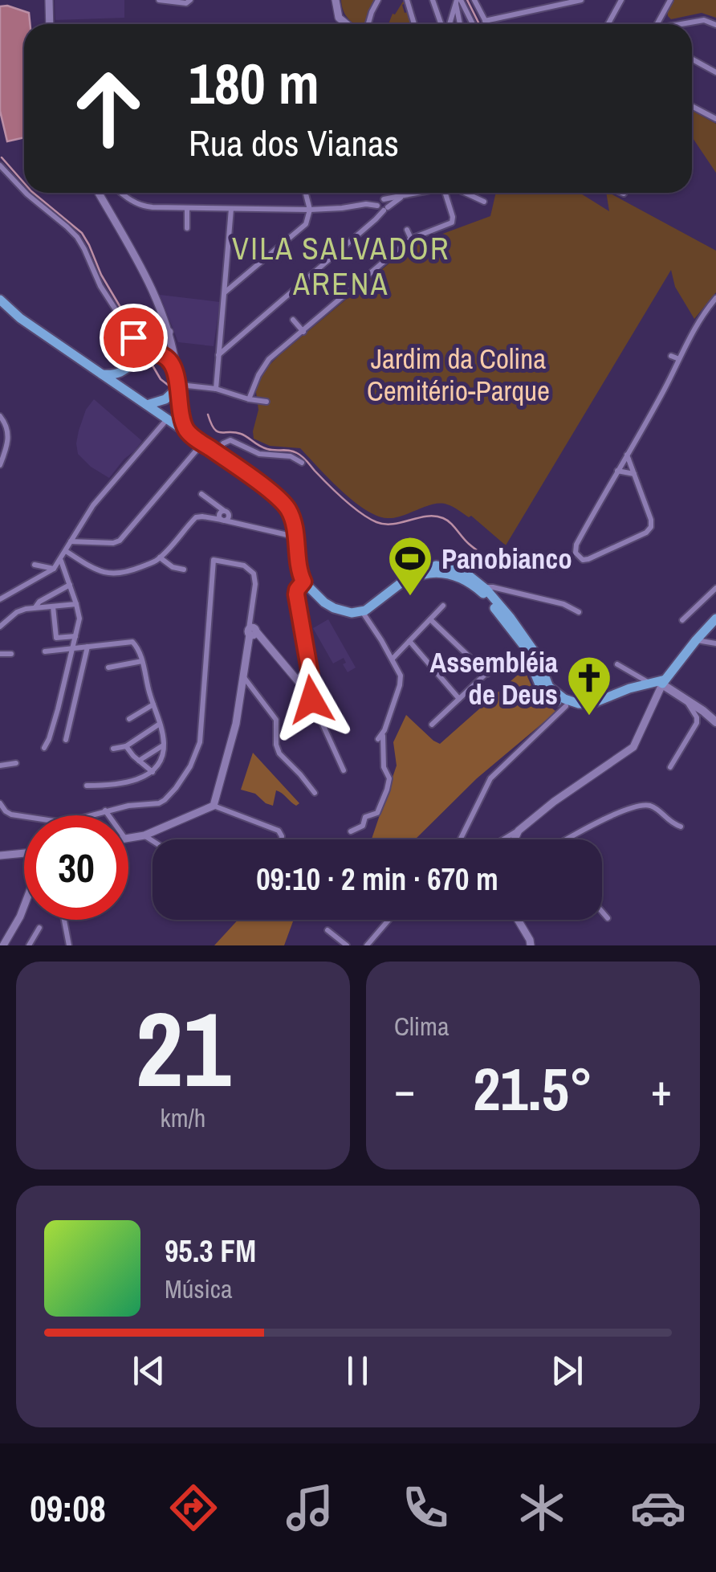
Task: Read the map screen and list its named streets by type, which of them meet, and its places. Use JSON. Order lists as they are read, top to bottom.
{
  "districts": ["VILA SALVADOR ARENA"],
  "parks": ["Jardim da Colina Cemitério-Parque"],
  "places": {
    "sports": ["Panobianco"],
    "church": ["Assembléia de Deus"]
  },
  "page": {
    "turn": ["180 m", "Rua dos Vianas"],
    "limit": "30",
    "trip": "09:10 · 2 min · 670 m",
    "tile": [
      ["21", "km/h"],
      "Clima"
    ],
    "heat": ["−", "21.5°", "+"],
    "song": ["95.3 FM", "Música"],
    "tabs": "09:08"
  }
}
